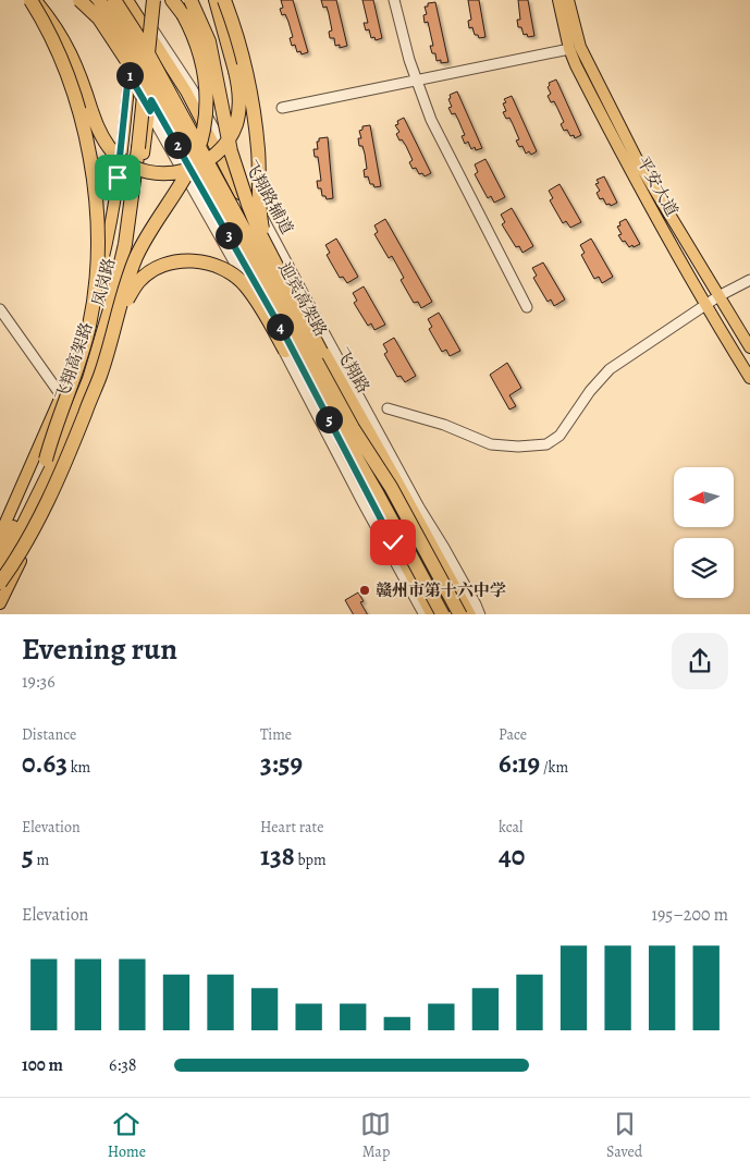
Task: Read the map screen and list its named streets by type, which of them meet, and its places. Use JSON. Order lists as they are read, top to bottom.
{
  "streets": {
    "highway": ["迎宾高架路", "飞翔高架路"],
    "main road": ["平安大道", "凤岗路", "飞翔路"],
    "street": ["飞翔路辅道"]
  },
  "crossings": [
    ["飞翔路辅道", "凤岗路"],
    ["飞翔路辅道", "飞翔路"],
    ["凤岗路", "飞翔路"]
  ],
  "places": ["赣州市第十六中学"],
  "north": "left",
  "page": {
    "pins": [
      "1",
      "2",
      "3",
      "4",
      "5"
    ],
    "heading": ["Evening run", "19:36"],
    "stats": [
      ["Distance", "0.63 km"],
      ["Time", "3:59"],
      ["Pace", "6:19 /km"],
      ["Elevation", "5 m"],
      ["Heart rate", "138 bpm"],
      ["kcal", "40"]
    ],
    "chart": ["Elevation", "195–200 m"],
    "list": [
      {
        "name": "100 m",
        "note": "6:38"
      }
    ],
    "tabs": ["Home", "Map", "Saved"]
  }
}
